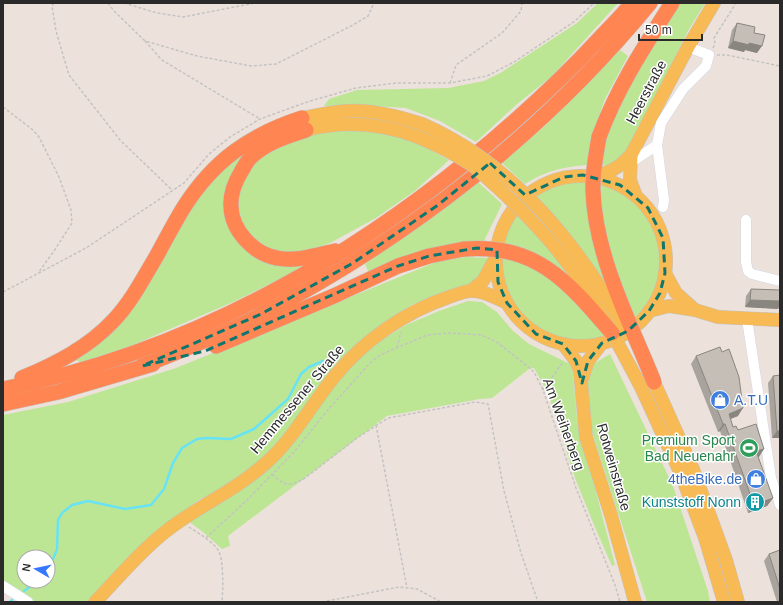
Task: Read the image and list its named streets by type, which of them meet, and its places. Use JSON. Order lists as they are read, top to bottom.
{
  "streets": {
    "main road": ["Heerstraße", "Hemmessener Straße", "Rotweinstraße"],
    "path": ["Am Weiherberg"]
  },
  "places": {
    "shop": ["A.T.U", "4theBike.de"],
    "sports": ["Premium Sport Bad Neuenahr"],
    "building": ["Kunststoff Nonn"]
  },
  "scale_bar": "50 m",
  "north": "left"
}
